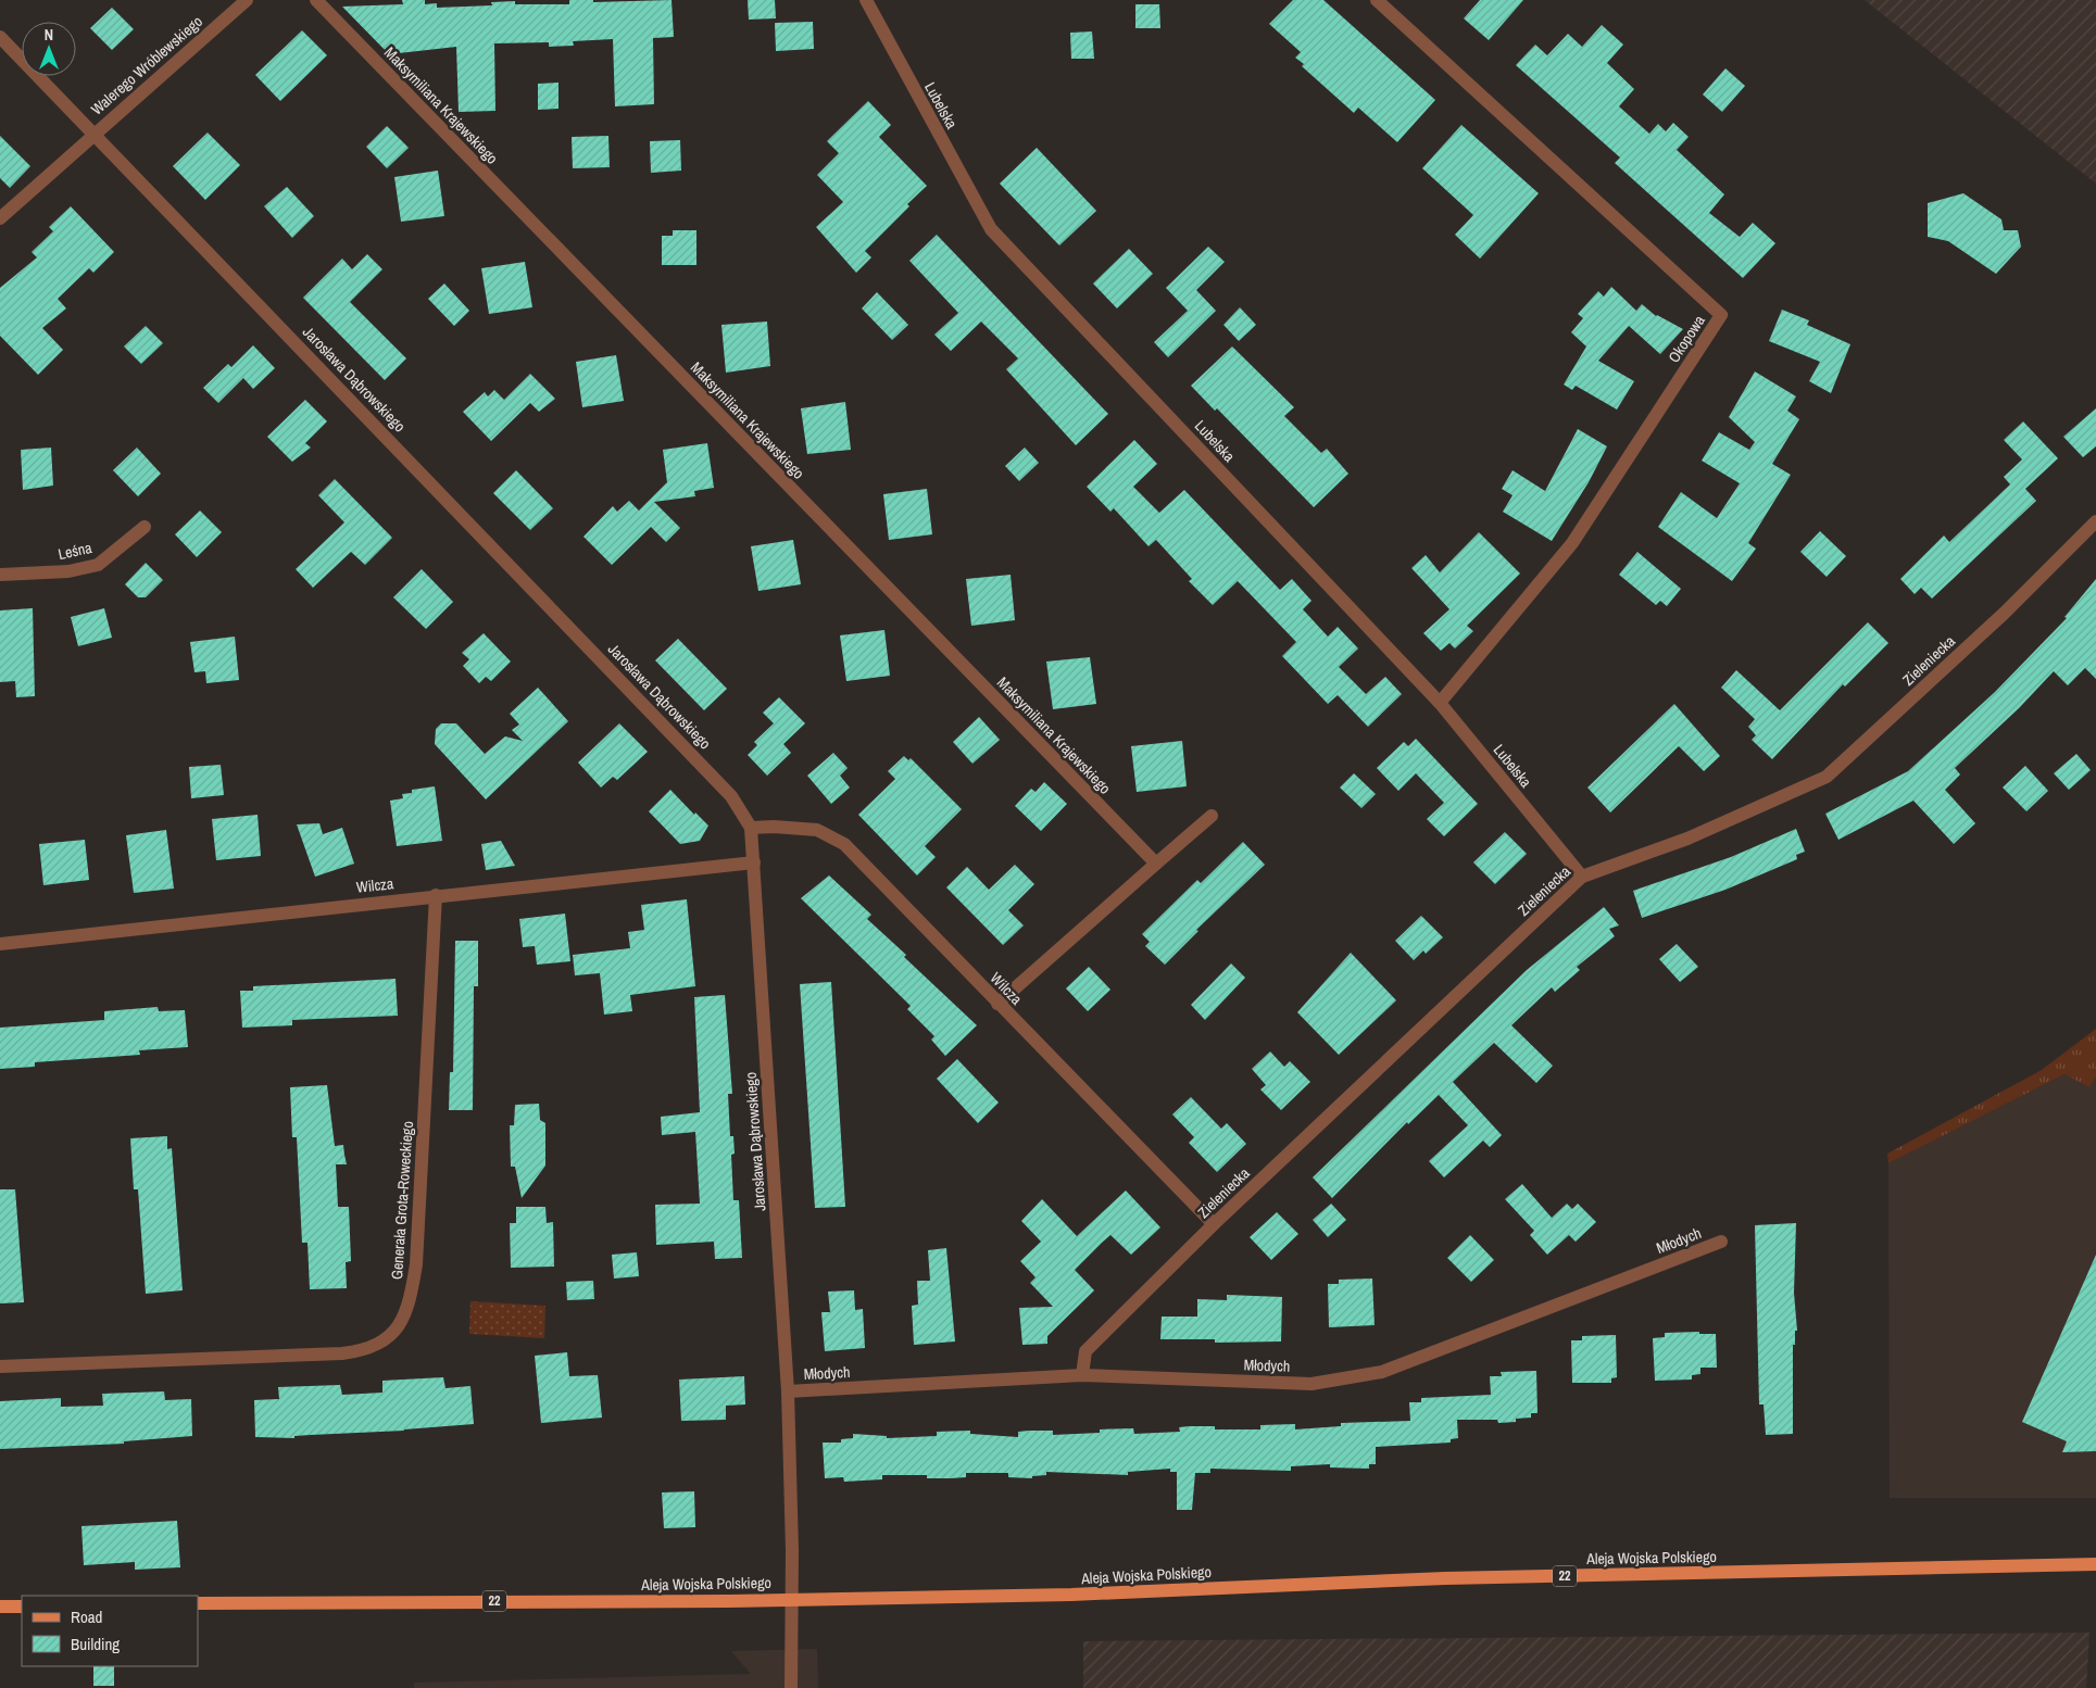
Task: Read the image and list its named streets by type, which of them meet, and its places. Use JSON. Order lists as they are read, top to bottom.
{
  "streets": {
    "main road": ["Aleja Wojska Polskiego", "22"],
    "street": [
      "Walerego Wróblewskiego",
      "Maksymiliana Krajewskiego",
      "Lubelska",
      "Okopowa",
      "Jarosława Dąbrowskiego",
      "Leśna",
      "Zieleniecka",
      "Wilcza",
      "Generała Grota-Roweckiego",
      "Młodych"
    ]
  },
  "crossings": [
    ["Walerego Wróblewskiego", "Jarosława Dąbrowskiego"],
    ["Lubelska", "Okopowa"],
    ["Lubelska", "Zieleniecka"],
    ["Jarosława Dąbrowskiego", "Wilcza"],
    ["Jarosława Dąbrowskiego", "Młodych"],
    ["Jarosława Dąbrowskiego", "Aleja Wojska Polskiego"],
    ["Zieleniecka", "Wilcza"],
    ["Zieleniecka", "Młodych"],
    ["Wilcza", "Generała Grota-Roweckiego"]
  ],
  "legend": ["Road", "Building"],
  "north": "top"
}
